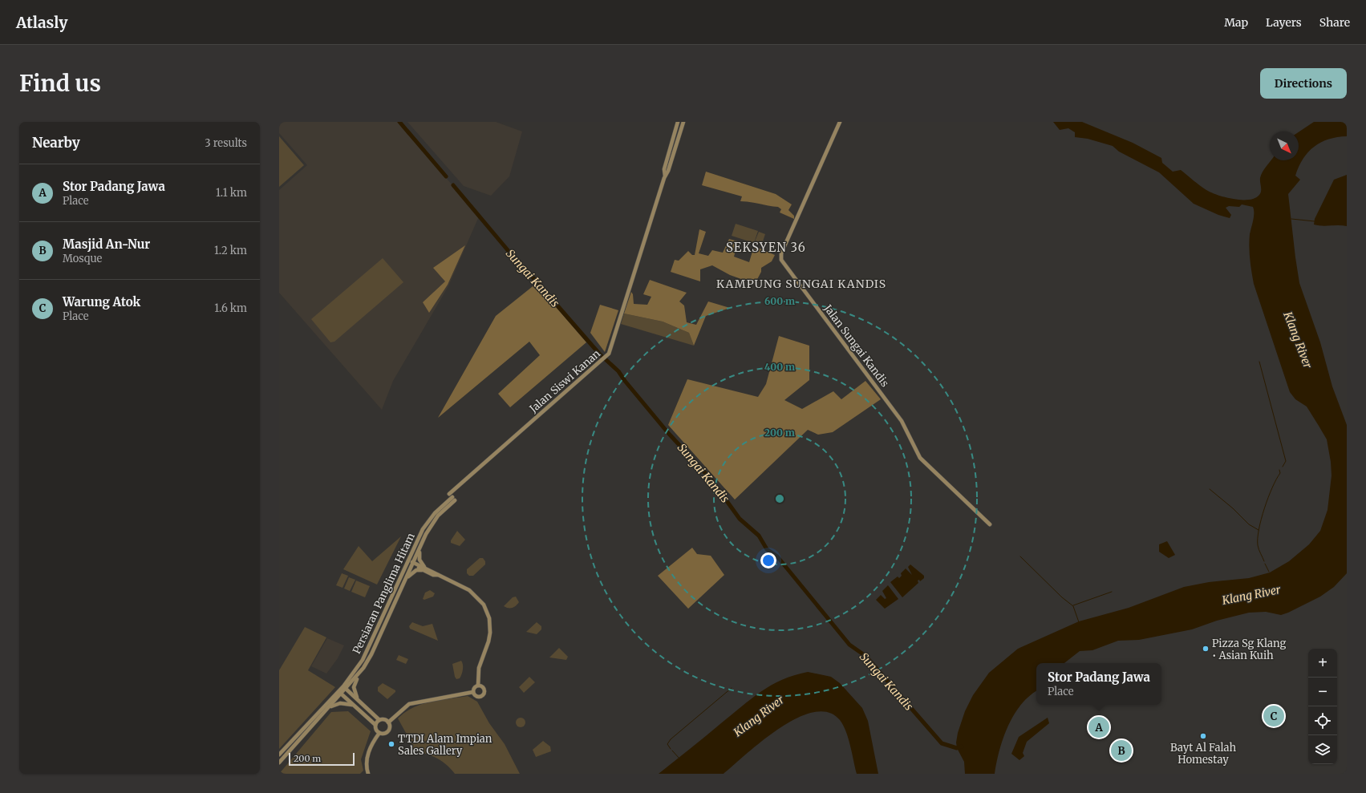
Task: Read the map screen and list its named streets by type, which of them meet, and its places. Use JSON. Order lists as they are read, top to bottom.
{
  "streets": {
    "street": ["Jalan Sungai Kandis", "Jalan Siswi Kanan", "Persiaran Panglima Hitam"]
  },
  "districts": ["SEKSYEN 36", "KAMPUNG SUNGAI KANDIS"],
  "water": ["Sungai Kandis", "Klang River"],
  "places": ["Pizza Sg Klang • Asian Kuih", "Bayt Al Falah Homestay", "TTDI Alam Impian Sales Gallery"],
  "scale_bar": "200 m",
  "north": "bottom right",
  "page": {
    "header": "Atlasly",
    "nav": ["Map", "Layers", "Share"],
    "buttons": "Directions",
    "title": "Find us",
    "heading": ["Nearby", "3 results"],
    "list": [
      {
        "mark": "A",
        "name": "Stor Padang Jawa",
        "note": "Place",
        "value": "1.1 km"
      },
      {
        "mark": "B",
        "name": "Masjid An-Nur",
        "note": "Mosque",
        "value": "1.2 km"
      },
      {
        "mark": "C",
        "name": "Warung Atok",
        "note": "Place",
        "value": "1.6 km"
      }
    ],
    "map_buttons": ["+", "−"],
    "popup": ["Stor Padang Jawa", "Place"],
    "pins": ["C", "A", "B"],
    "scale": "200 m"
  },
  "rings": ["600 m", "400 m", "200 m"]
}
